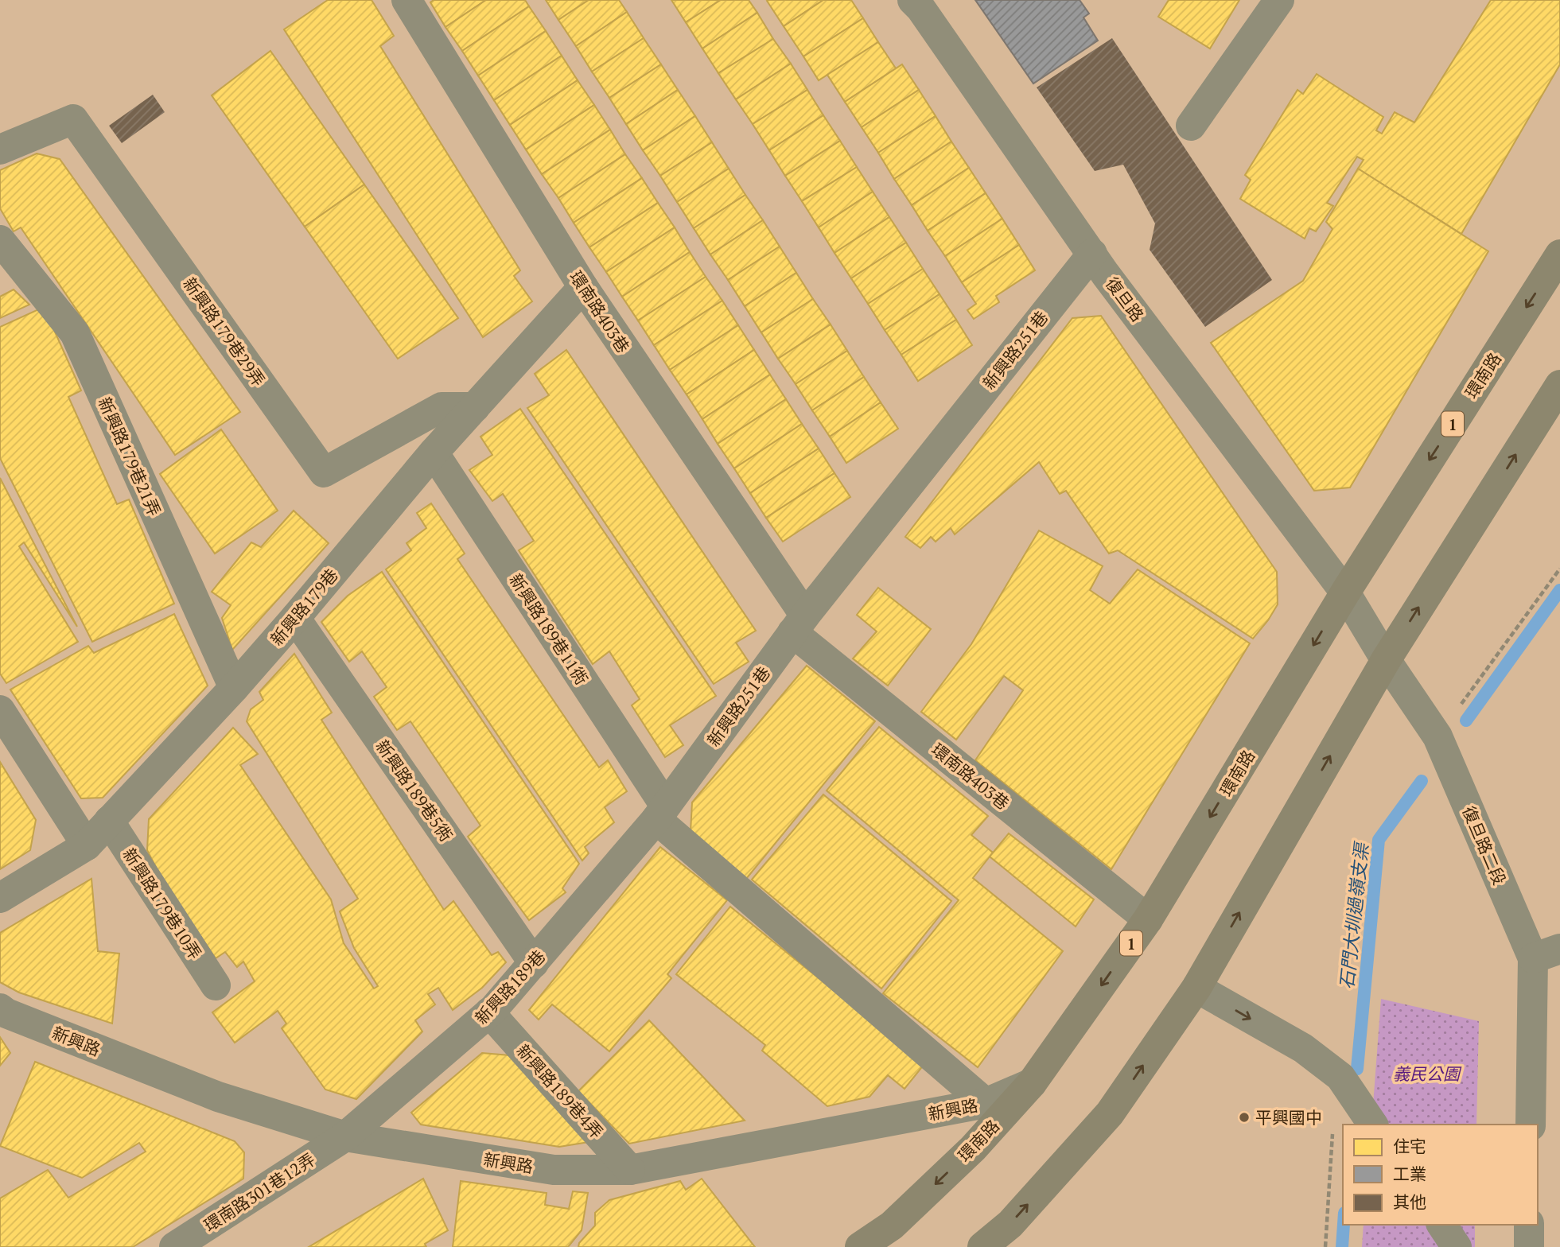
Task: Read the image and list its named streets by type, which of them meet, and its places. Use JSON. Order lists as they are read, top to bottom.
{
  "streets": {
    "main road": ["環南路", "1"],
    "street": [
      "復旦路",
      "環南路403巷",
      "新興路179巷29弄",
      "新興路251巷",
      "新興路179巷21弄",
      "新興路179巷",
      "新興路189巷11衖",
      "新興路189巷5衖",
      "復旦路二段",
      "新興路179巷10弄",
      "新興路189巷",
      "新興路",
      "新興路189巷4弄",
      "環南路301巷12弄"
    ]
  },
  "crossings": [
    ["復旦路", "新興路251巷"],
    ["復旦路", "環南路"],
    ["復旦路", "復旦路二段"],
    ["環南路403巷", "新興路251巷"],
    ["環南路403巷", "環南路"],
    ["環南路403巷", "新興路179巷"],
    ["新興路179巷29弄", "新興路179巷"],
    ["新興路251巷", "新興路189巷11衖"],
    ["新興路251巷", "新興路189巷"],
    ["環南路", "復旦路二段"],
    ["環南路", "新興路"],
    ["新興路179巷21弄", "新興路179巷"],
    ["新興路179巷", "新興路189巷11衖"],
    ["新興路179巷", "新興路189巷5衖"],
    ["新興路179巷", "新興路179巷10弄"],
    ["新興路189巷11衖", "新興路189巷"],
    ["新興路189巷5衖", "新興路189巷"],
    ["新興路189巷", "新興路"],
    ["新興路189巷", "新興路189巷4弄"],
    ["新興路189巷", "環南路301巷12弄"],
    ["新興路", "新興路189巷4弄"],
    ["新興路", "環南路301巷12弄"]
  ],
  "water": ["石門大圳過嶺支渠"],
  "parks": ["義民公園"],
  "places": ["平興國中"],
  "legend": ["住宅", "工業", "其他"]
}
